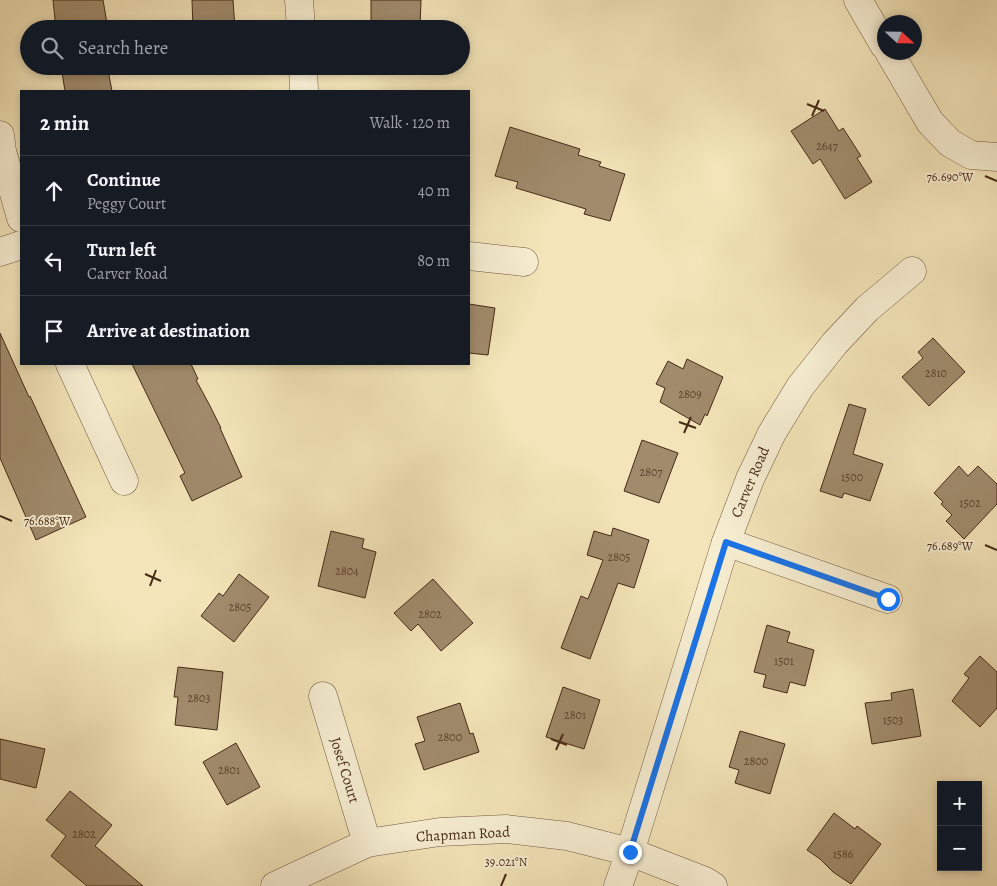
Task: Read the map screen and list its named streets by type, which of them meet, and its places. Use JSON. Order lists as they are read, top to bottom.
{
  "streets": {
    "street": ["Carver Road", "Josef Court", "Chapman Road"]
  },
  "crossings": [
    ["Carver Road", "Chapman Road"],
    ["Josef Court", "Chapman Road"]
  ],
  "house_numbers": [
    "2647",
    "2810",
    "2809",
    "2807",
    "1500",
    "1502",
    "2805",
    "2804",
    "2805",
    "2802",
    "1501",
    "2803",
    "2801",
    "1503",
    "2800",
    "2800",
    "2801",
    "2802",
    "1586"
  ],
  "north": "right",
  "page": {
    "search": "Search here",
    "heading": ["2 min", "Walk · 120 m"],
    "list": [
      ["Continue", "Peggy Court", "40 m"],
      ["Turn left", "Carver Road", "80 m"],
      "Arrive at destination"
    ],
    "map_buttons": ["+", "−"]
  },
  "coordinates": [
    "76.690°W",
    "76.688°W",
    "76.689°W",
    "39.021°N"
  ]
}
